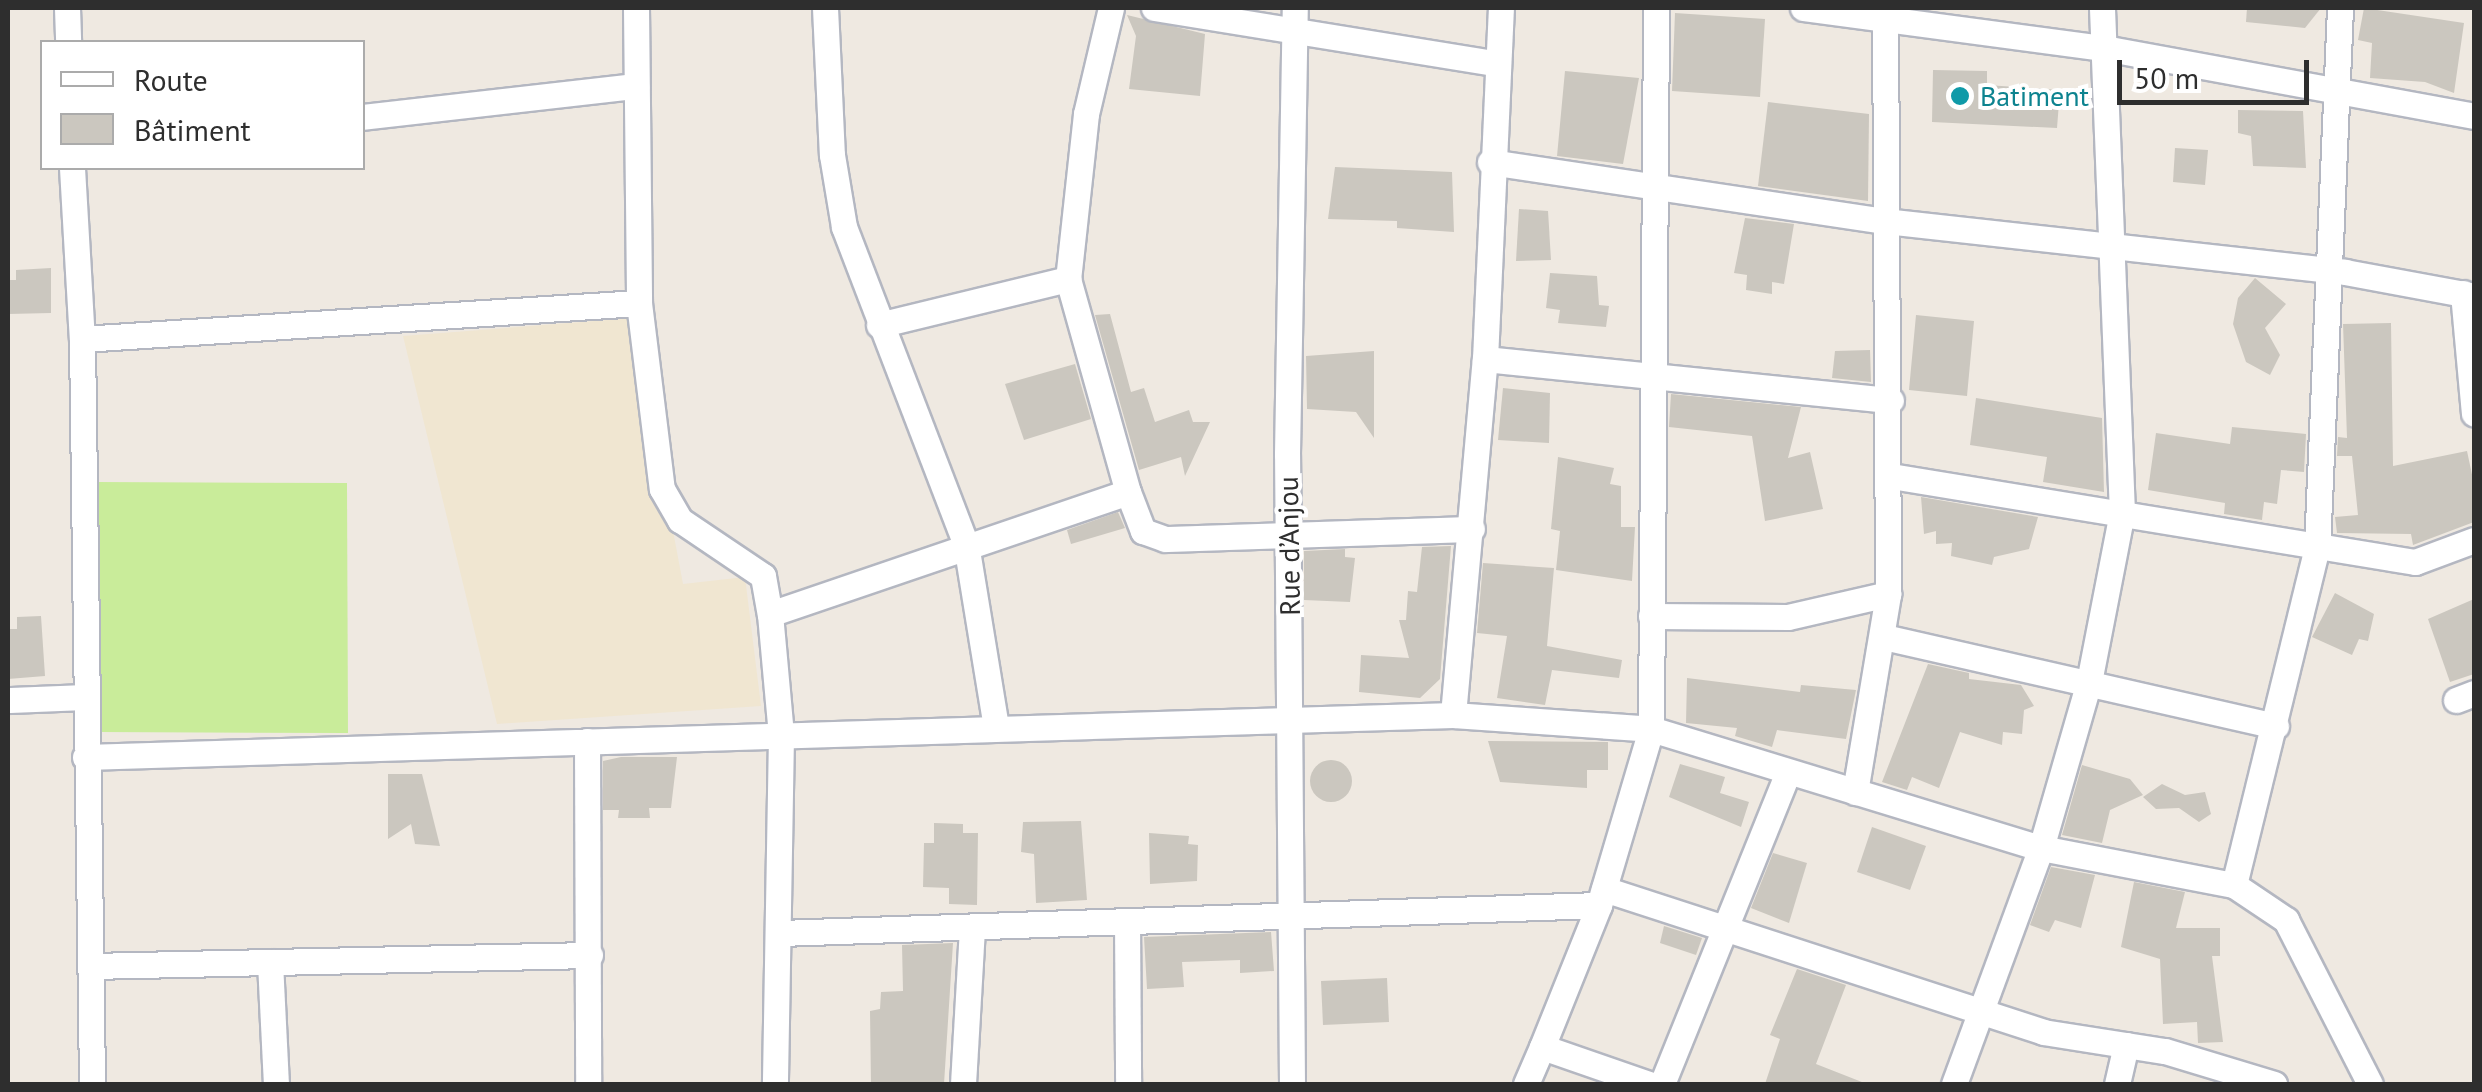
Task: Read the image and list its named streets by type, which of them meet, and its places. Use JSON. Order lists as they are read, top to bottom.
{
  "streets": {
    "street": ["Rue d’Anjou"]
  },
  "places": ["Batiment"],
  "legend": ["Route", "Bâtiment"],
  "scale_bar": "50 m"
}
